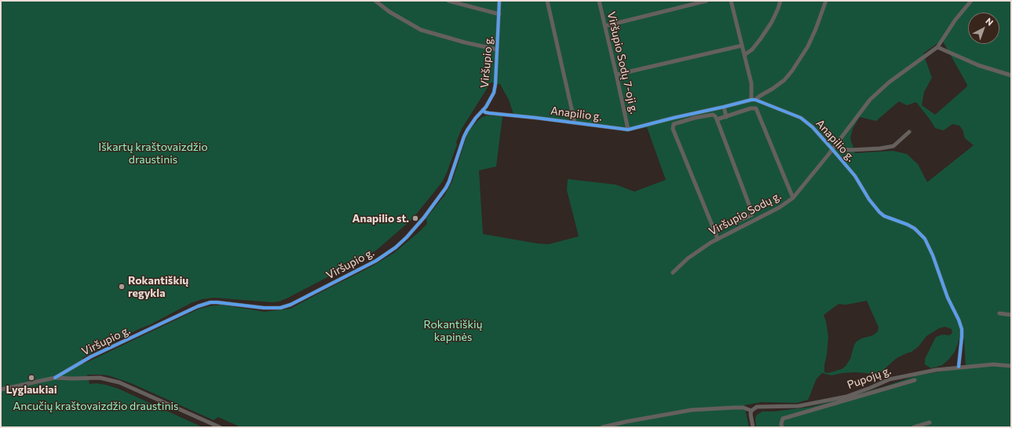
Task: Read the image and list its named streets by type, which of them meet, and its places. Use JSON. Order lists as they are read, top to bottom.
{
  "streets": {
    "street": [
      "Viršupio g.",
      "Viršupio Sodų 7-oji g.",
      "Anapilio g.",
      "Viršupio Sodų g.",
      "Pupojų g."
    ]
  },
  "crossings": [
    ["Viršupio g.", "Anapilio g."],
    ["Viršupio Sodų 7-oji g.", "Anapilio g."],
    ["Anapilio g.", "Viršupio Sodų g."],
    ["Anapilio g.", "Pupojų g."]
  ],
  "parks": ["Iškartų kraštovaizdžio draustinis", "Rokantiškių kapinės", "Ancučių kraštovaizdžio draustinis"],
  "places": ["Anapilio st.", "Rokantiškių regykla", "Lyglaukiai"],
  "north": "top right"
}
